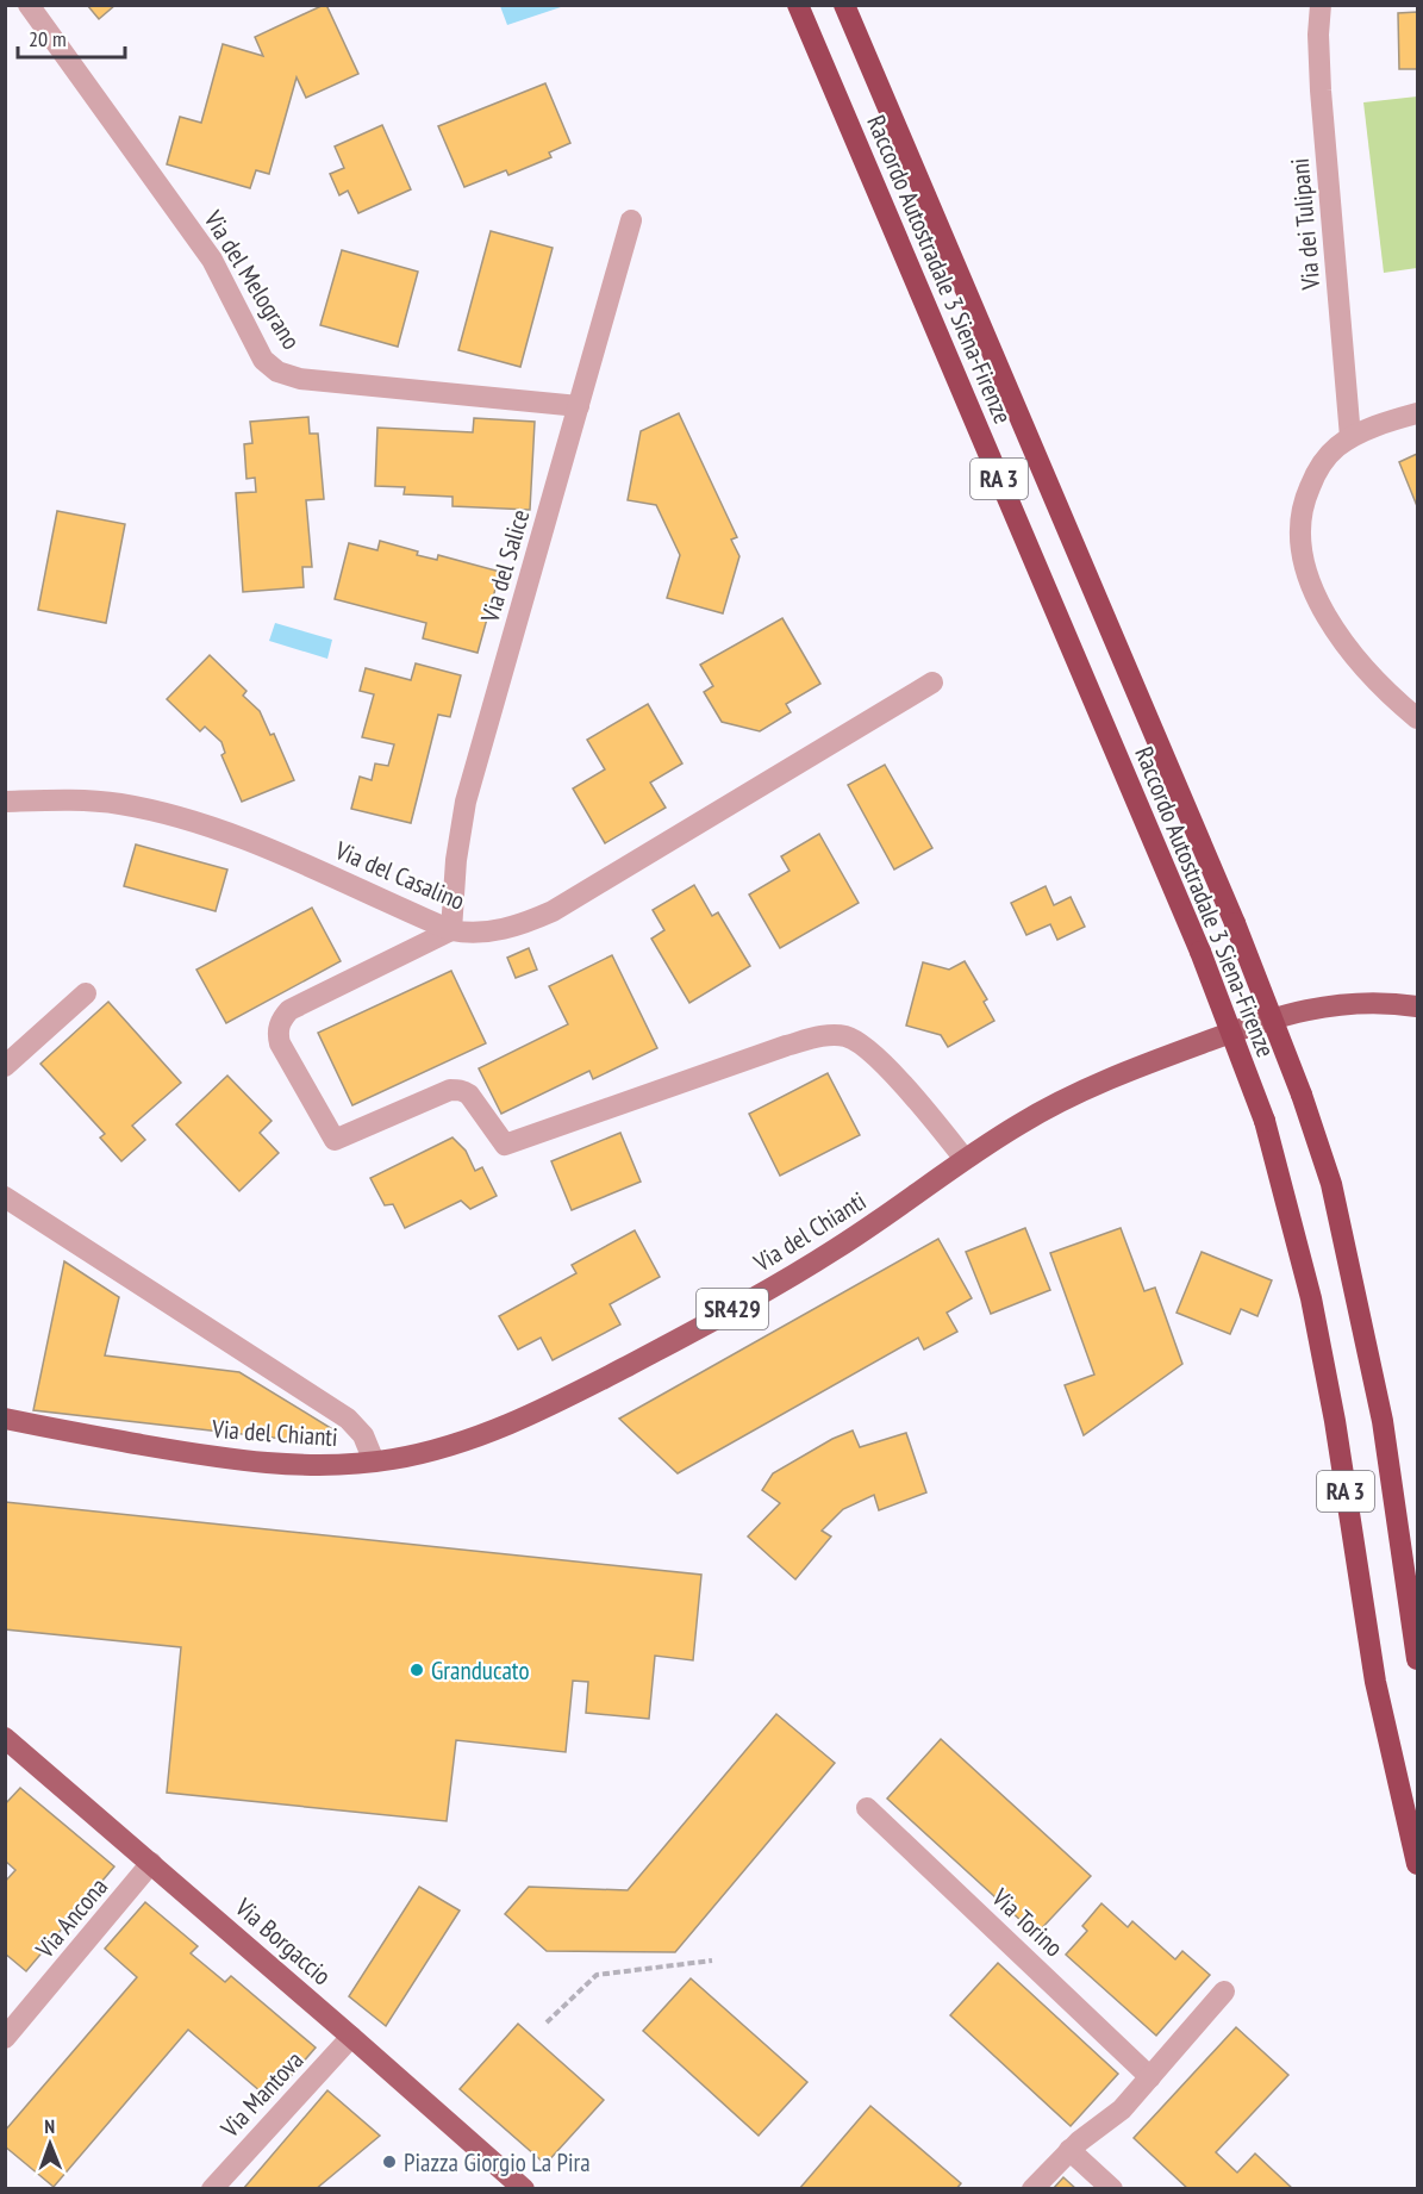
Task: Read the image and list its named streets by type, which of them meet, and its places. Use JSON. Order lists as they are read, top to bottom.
{
  "streets": {
    "highway": ["Raccordo Autostradale 3 Siena-Firenze", "RA 3"],
    "main road": ["Via del Chianti", "SR429", "Via Borgaccio"],
    "street": [
      "Via dei Tulipani",
      "Via del Melograno",
      "Via del Salice",
      "Via del Casalino",
      "Via Ancona",
      "Via Torino",
      "Via Mantova"
    ]
  },
  "crossings": [
    ["Via del Melograno", "Via del Salice"],
    ["Via del Salice", "Via del Casalino"],
    ["Via Ancona", "Via Borgaccio"],
    ["Via Borgaccio", "Via Mantova"]
  ],
  "places": ["Granducato", "Piazza Giorgio La Pira"],
  "scale_bar": "20 m",
  "north": "top"
}
